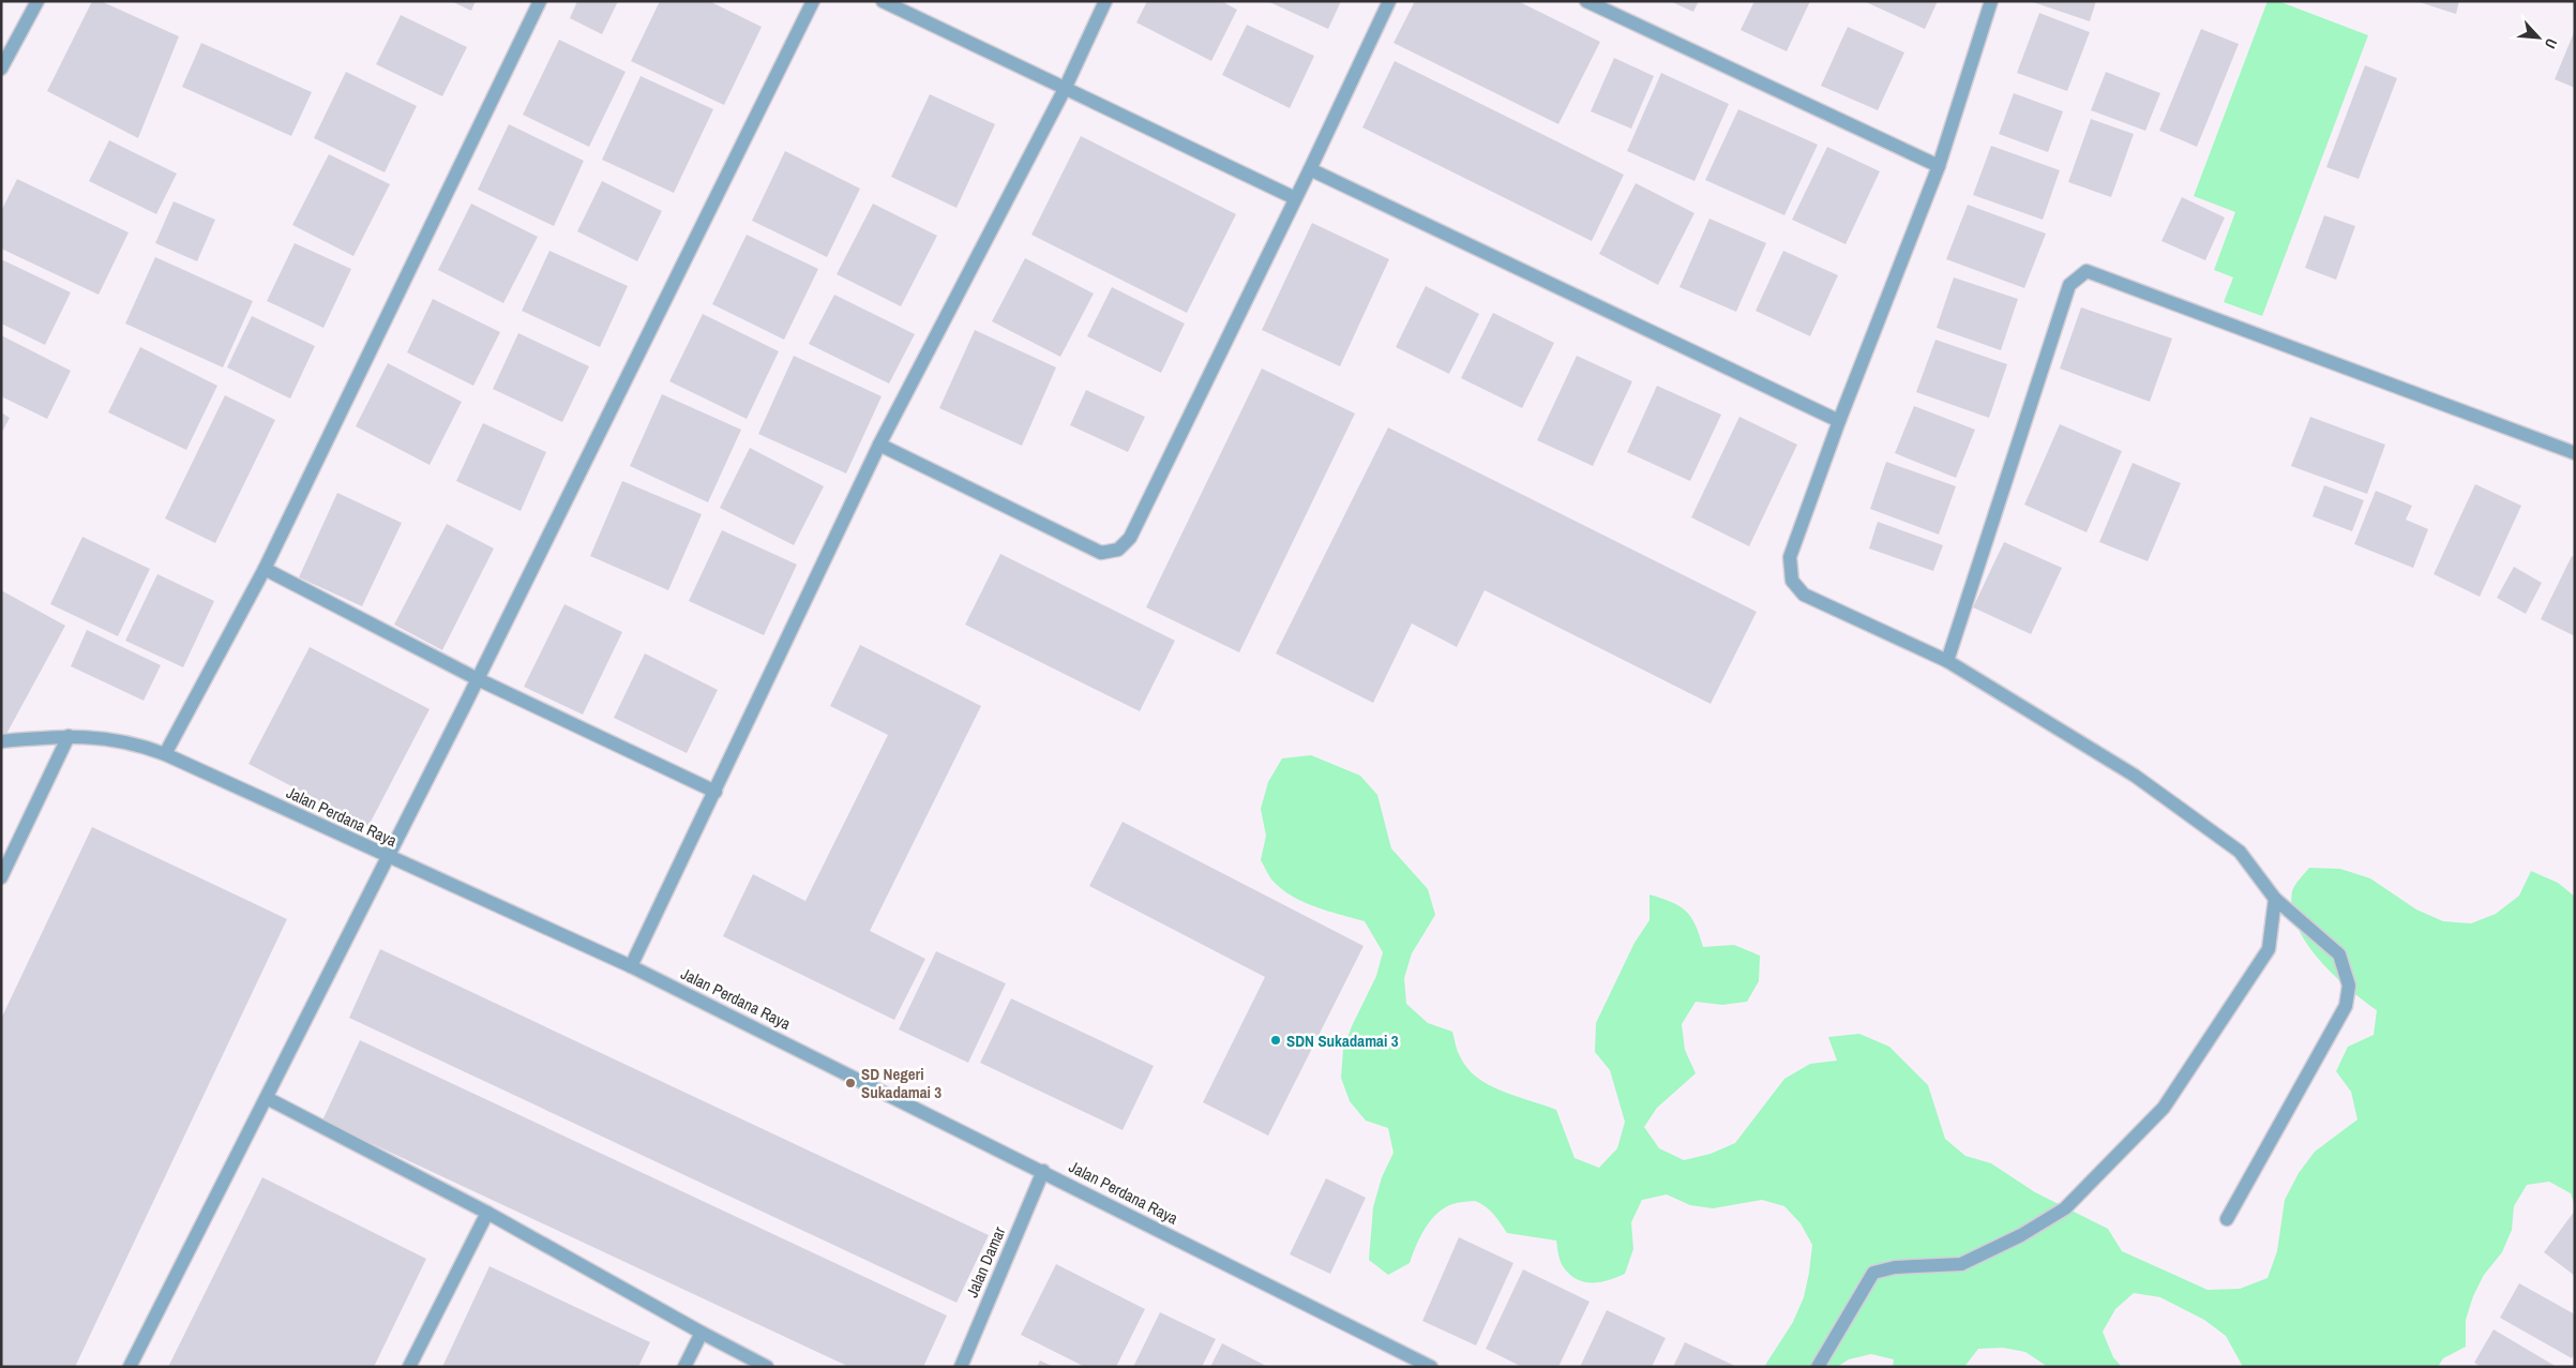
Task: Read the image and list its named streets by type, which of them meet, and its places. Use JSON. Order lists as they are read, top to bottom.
{
  "streets": {
    "street": ["Jalan Perdana Raya", "Jalan Damar"]
  },
  "crossings": [
    ["Jalan Perdana Raya", "Jalan Damar"]
  ],
  "places": ["SDN Sukadamai 3", "SD Negeri Sukadamai 3"],
  "north": "bottom right"
}
